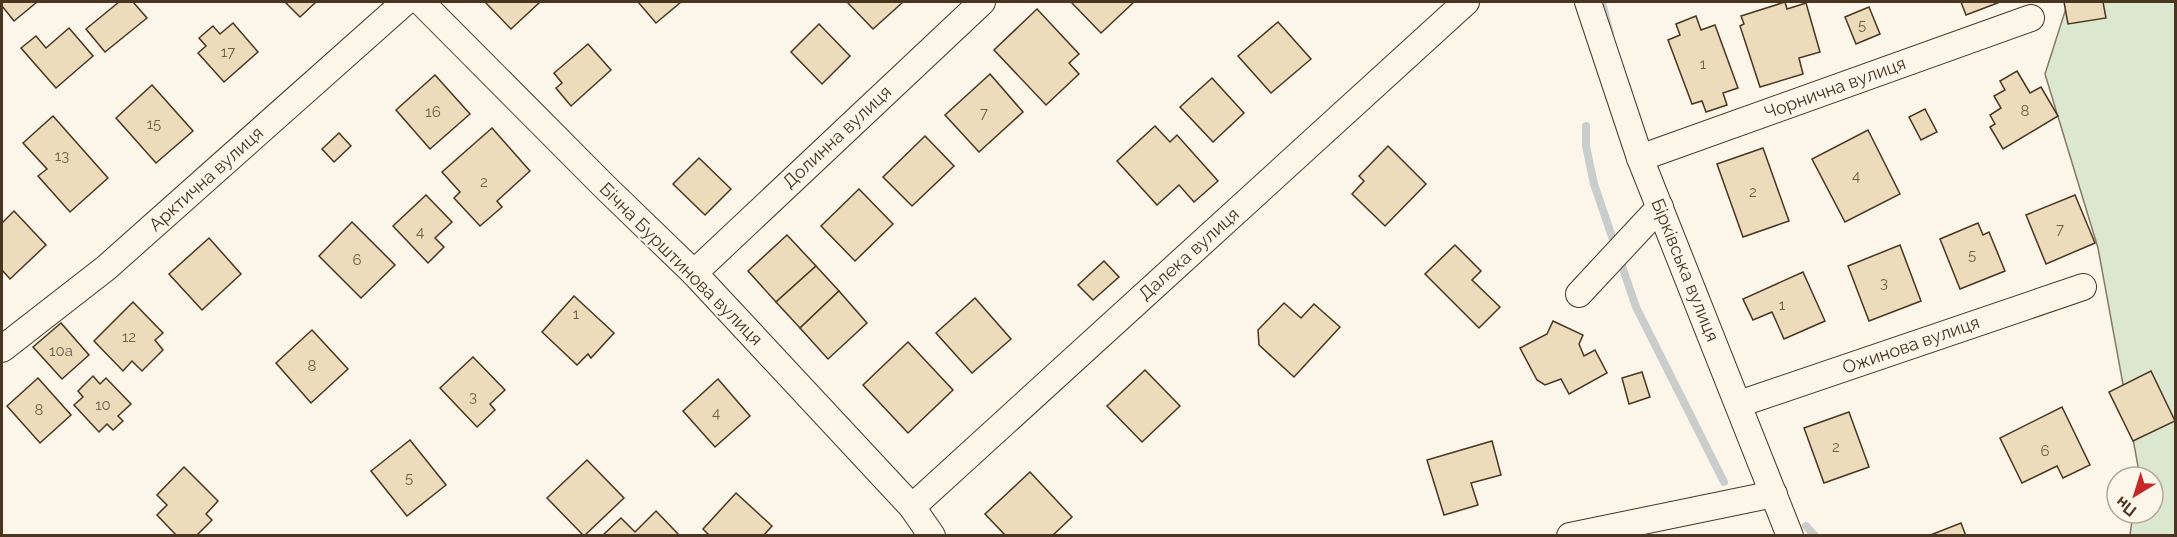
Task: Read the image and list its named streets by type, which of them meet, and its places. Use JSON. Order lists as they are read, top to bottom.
{
  "streets": {
    "street": [
      "Чорнична вулиця",
      "Долинна вулиця",
      "Арктична вулиця",
      "Далека вулиця",
      "Бічна Бурштинова вулиця",
      "Бірківська вулиця",
      "Ожинова вулиця"
    ]
  },
  "crossings": [
    ["Чорнична вулиця", "Бірківська вулиця"],
    ["Долинна вулиця", "Бічна Бурштинова вулиця"],
    ["Далека вулиця", "Бічна Бурштинова вулиця"],
    ["Бірківська вулиця", "Ожинова вулиця"]
  ],
  "house_numbers": [
    "5",
    "17",
    "1",
    "8",
    "16",
    "7",
    "15",
    "13",
    "4",
    "2",
    "2",
    "7",
    "4",
    "5",
    "6",
    "3",
    "1",
    "1",
    "12",
    "10а",
    "8",
    "3",
    "10",
    "8",
    "4",
    "2",
    "6",
    "5"
  ],
  "north": "bottom left"
}
